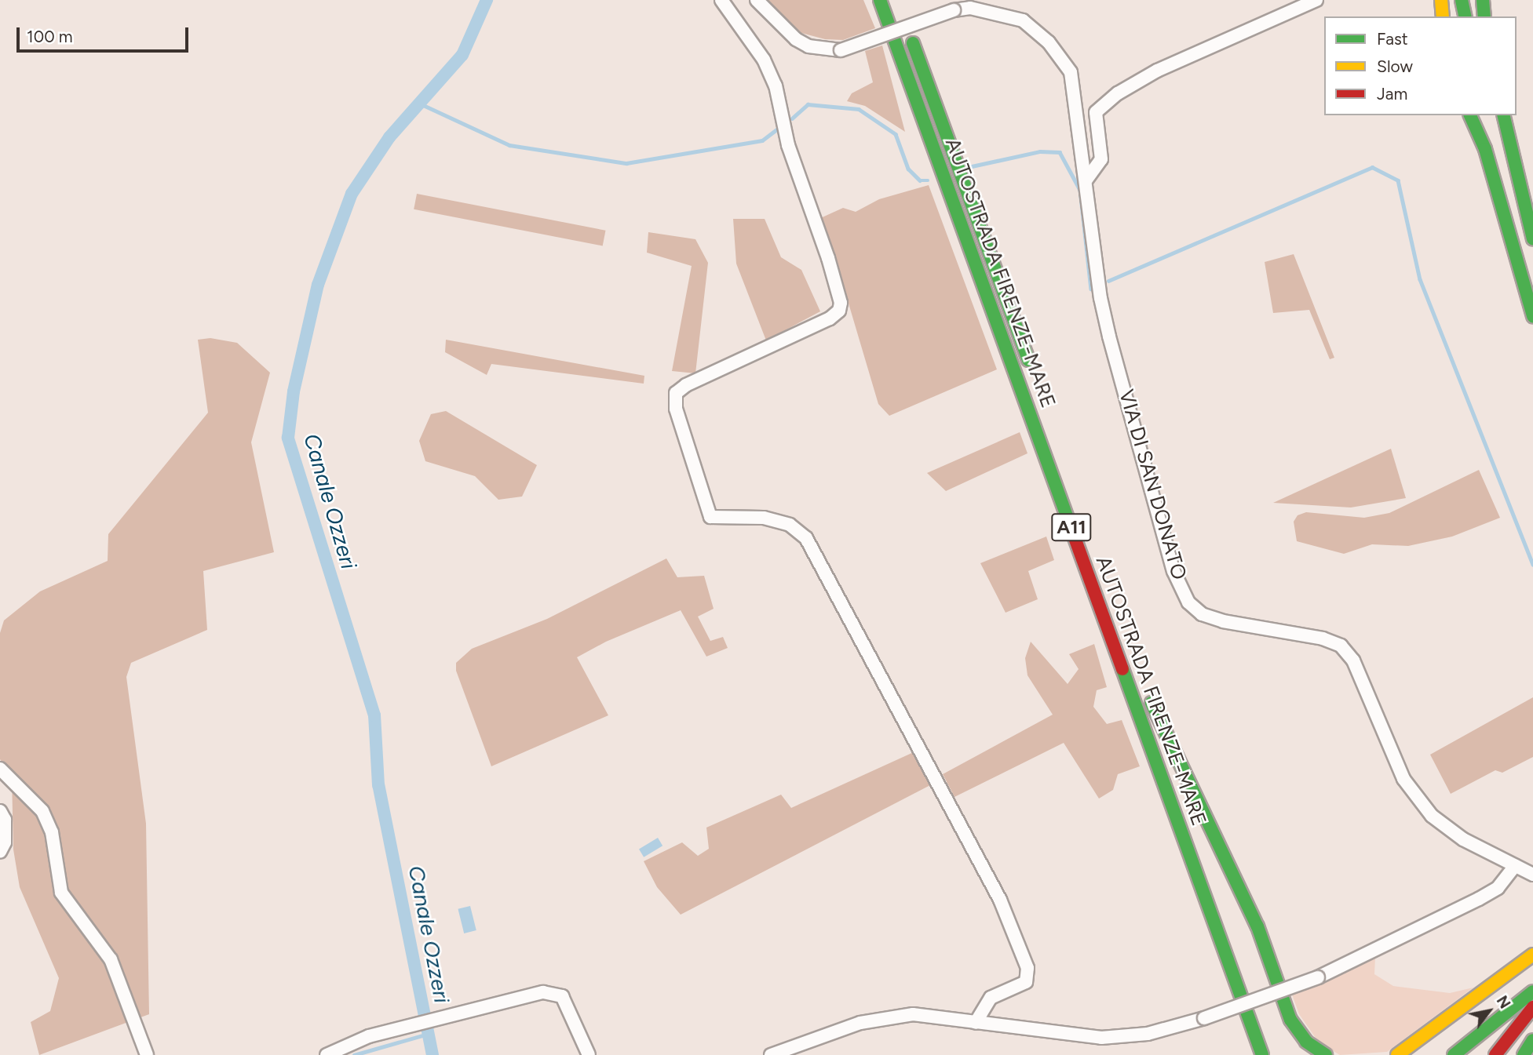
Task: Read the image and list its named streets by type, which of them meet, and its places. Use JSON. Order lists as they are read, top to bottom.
{
  "streets": {
    "highway": ["AUTOSTRADA FIRENZE-MARE", "A11"],
    "street": ["VIA DI SAN DONATO"]
  },
  "water": ["Canale Ozzeri"],
  "legend": ["Fast", "Slow", "Jam"],
  "scale_bar": "100 m",
  "north": "top right"
}
